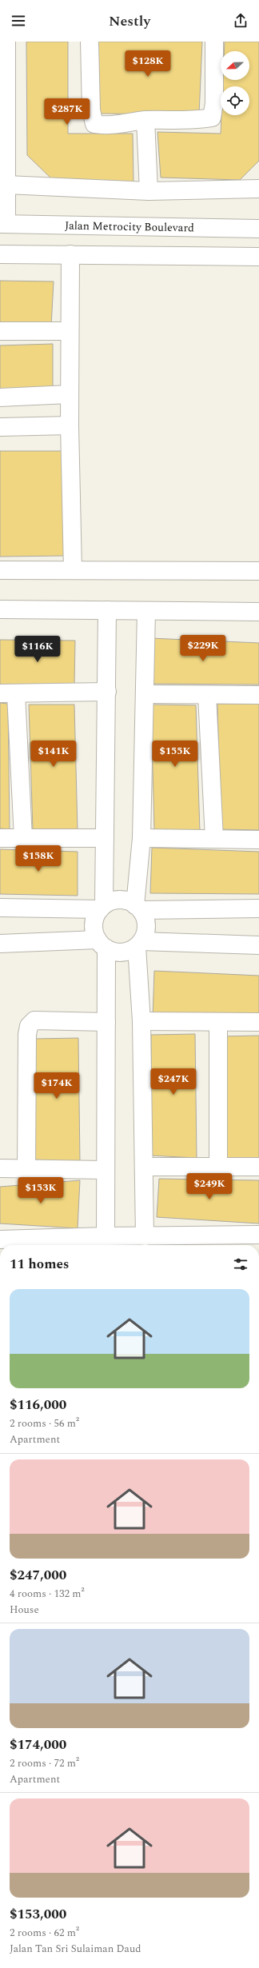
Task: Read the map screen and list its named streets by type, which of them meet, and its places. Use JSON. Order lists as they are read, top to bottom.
{
  "streets": {
    "street": ["Jalan Metrocity Boulevard"]
  },
  "north": "left",
  "page": {
    "header": "Nestly",
    "price": [
      "$128K",
      "$287K",
      "$229K",
      "$116K",
      "$141K",
      "$155K",
      "$158K",
      "$247K",
      "$174K",
      "$249K",
      "$153K"
    ],
    "heading": "11 homes",
    "list": [
      {
        "name": "$116,000",
        "note": "2 rooms · 56 m² · Apartment"
      },
      {
        "name": "$247,000",
        "note": "4 rooms · 132 m² · House"
      },
      {
        "name": "$174,000",
        "note": "2 rooms · 72 m² · Apartment"
      },
      {
        "name": "$153,000",
        "note": "2 rooms · 62 m² · Jalan Tan Sri Sulaiman Daud"
      }
    ]
  }
}
